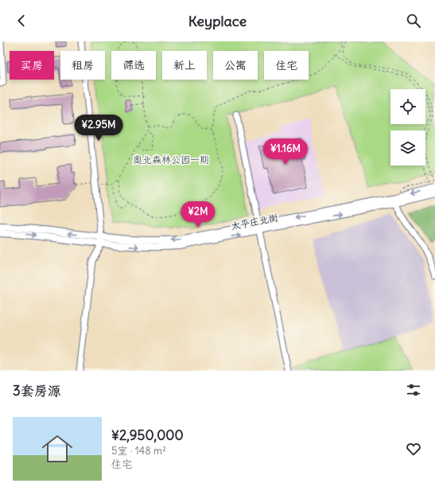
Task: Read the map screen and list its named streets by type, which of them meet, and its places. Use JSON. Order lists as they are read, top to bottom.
{
  "streets": {
    "main road": ["太平庄北街"]
  },
  "parks": ["奥北森林公园一期"],
  "page": {
    "header": "Keyplace",
    "chip": [
      "买房",
      "租房",
      "筛选",
      "新上",
      "公寓",
      "住宅"
    ],
    "price": ["¥2.95M", "¥1.16M", "¥2M"],
    "heading": "3套房源",
    "list": [
      {
        "name": "¥2,950,000",
        "note": "5室 · 148 m² · 住宅"
      }
    ]
  }
}
